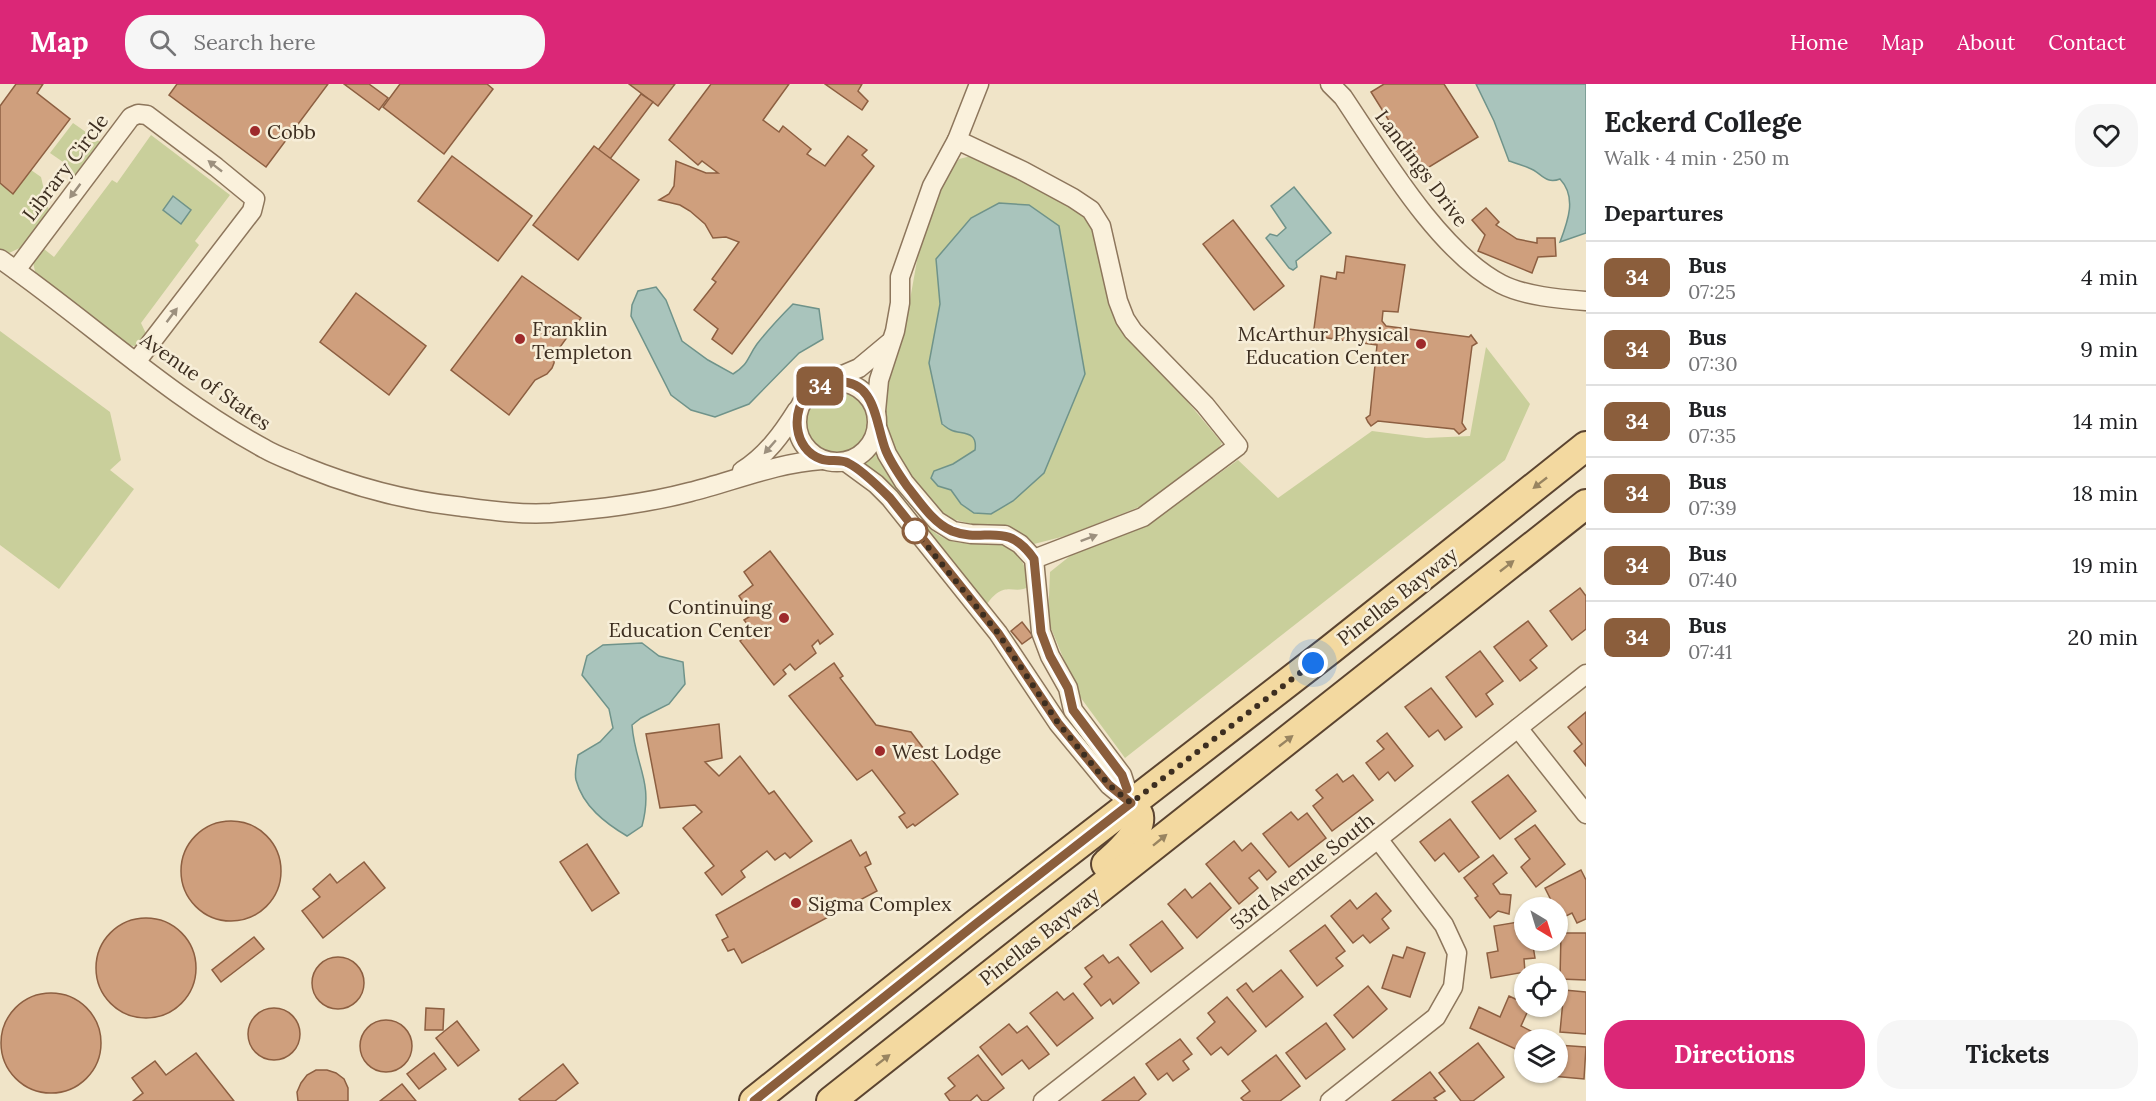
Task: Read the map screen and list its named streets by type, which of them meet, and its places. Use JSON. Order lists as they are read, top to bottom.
{
  "streets": {
    "main road": ["Pinellas Bayway"],
    "street": [
      "Library Circle",
      "Landings Drive",
      "Avenue of States",
      "53rd Avenue South"
    ]
  },
  "crossings": [
    ["Library Circle", "Avenue of States"]
  ],
  "places": [
    "Cobb",
    "Franklin Templeton",
    "McArthur Physical Education Center",
    "Continuing Education Center",
    "West Lodge",
    "Sigma Complex"
  ],
  "lines": ["bus line 34"],
  "north": "bottom right",
  "page": {
    "header": "Map",
    "search": "Search here",
    "nav": [
      "Home",
      "Map",
      "About",
      "Contact"
    ],
    "on_map": "34",
    "heading": [
      ["Eckerd College", "Walk · 4 min · 250 m"],
      "Departures"
    ],
    "list": [
      {
        "mark": "34",
        "name": "Bus",
        "note": "07:25",
        "value": "4 min"
      },
      {
        "mark": "34",
        "name": "Bus",
        "note": "07:30",
        "value": "9 min"
      },
      {
        "mark": "34",
        "name": "Bus",
        "note": "07:35",
        "value": "14 min"
      },
      {
        "mark": "34",
        "name": "Bus",
        "note": "07:39",
        "value": "18 min"
      },
      {
        "mark": "34",
        "name": "Bus",
        "note": "07:40",
        "value": "19 min"
      },
      {
        "mark": "34",
        "name": "Bus",
        "note": "07:41",
        "value": "20 min"
      }
    ],
    "buttons": ["Directions", "Tickets"]
  }
}
